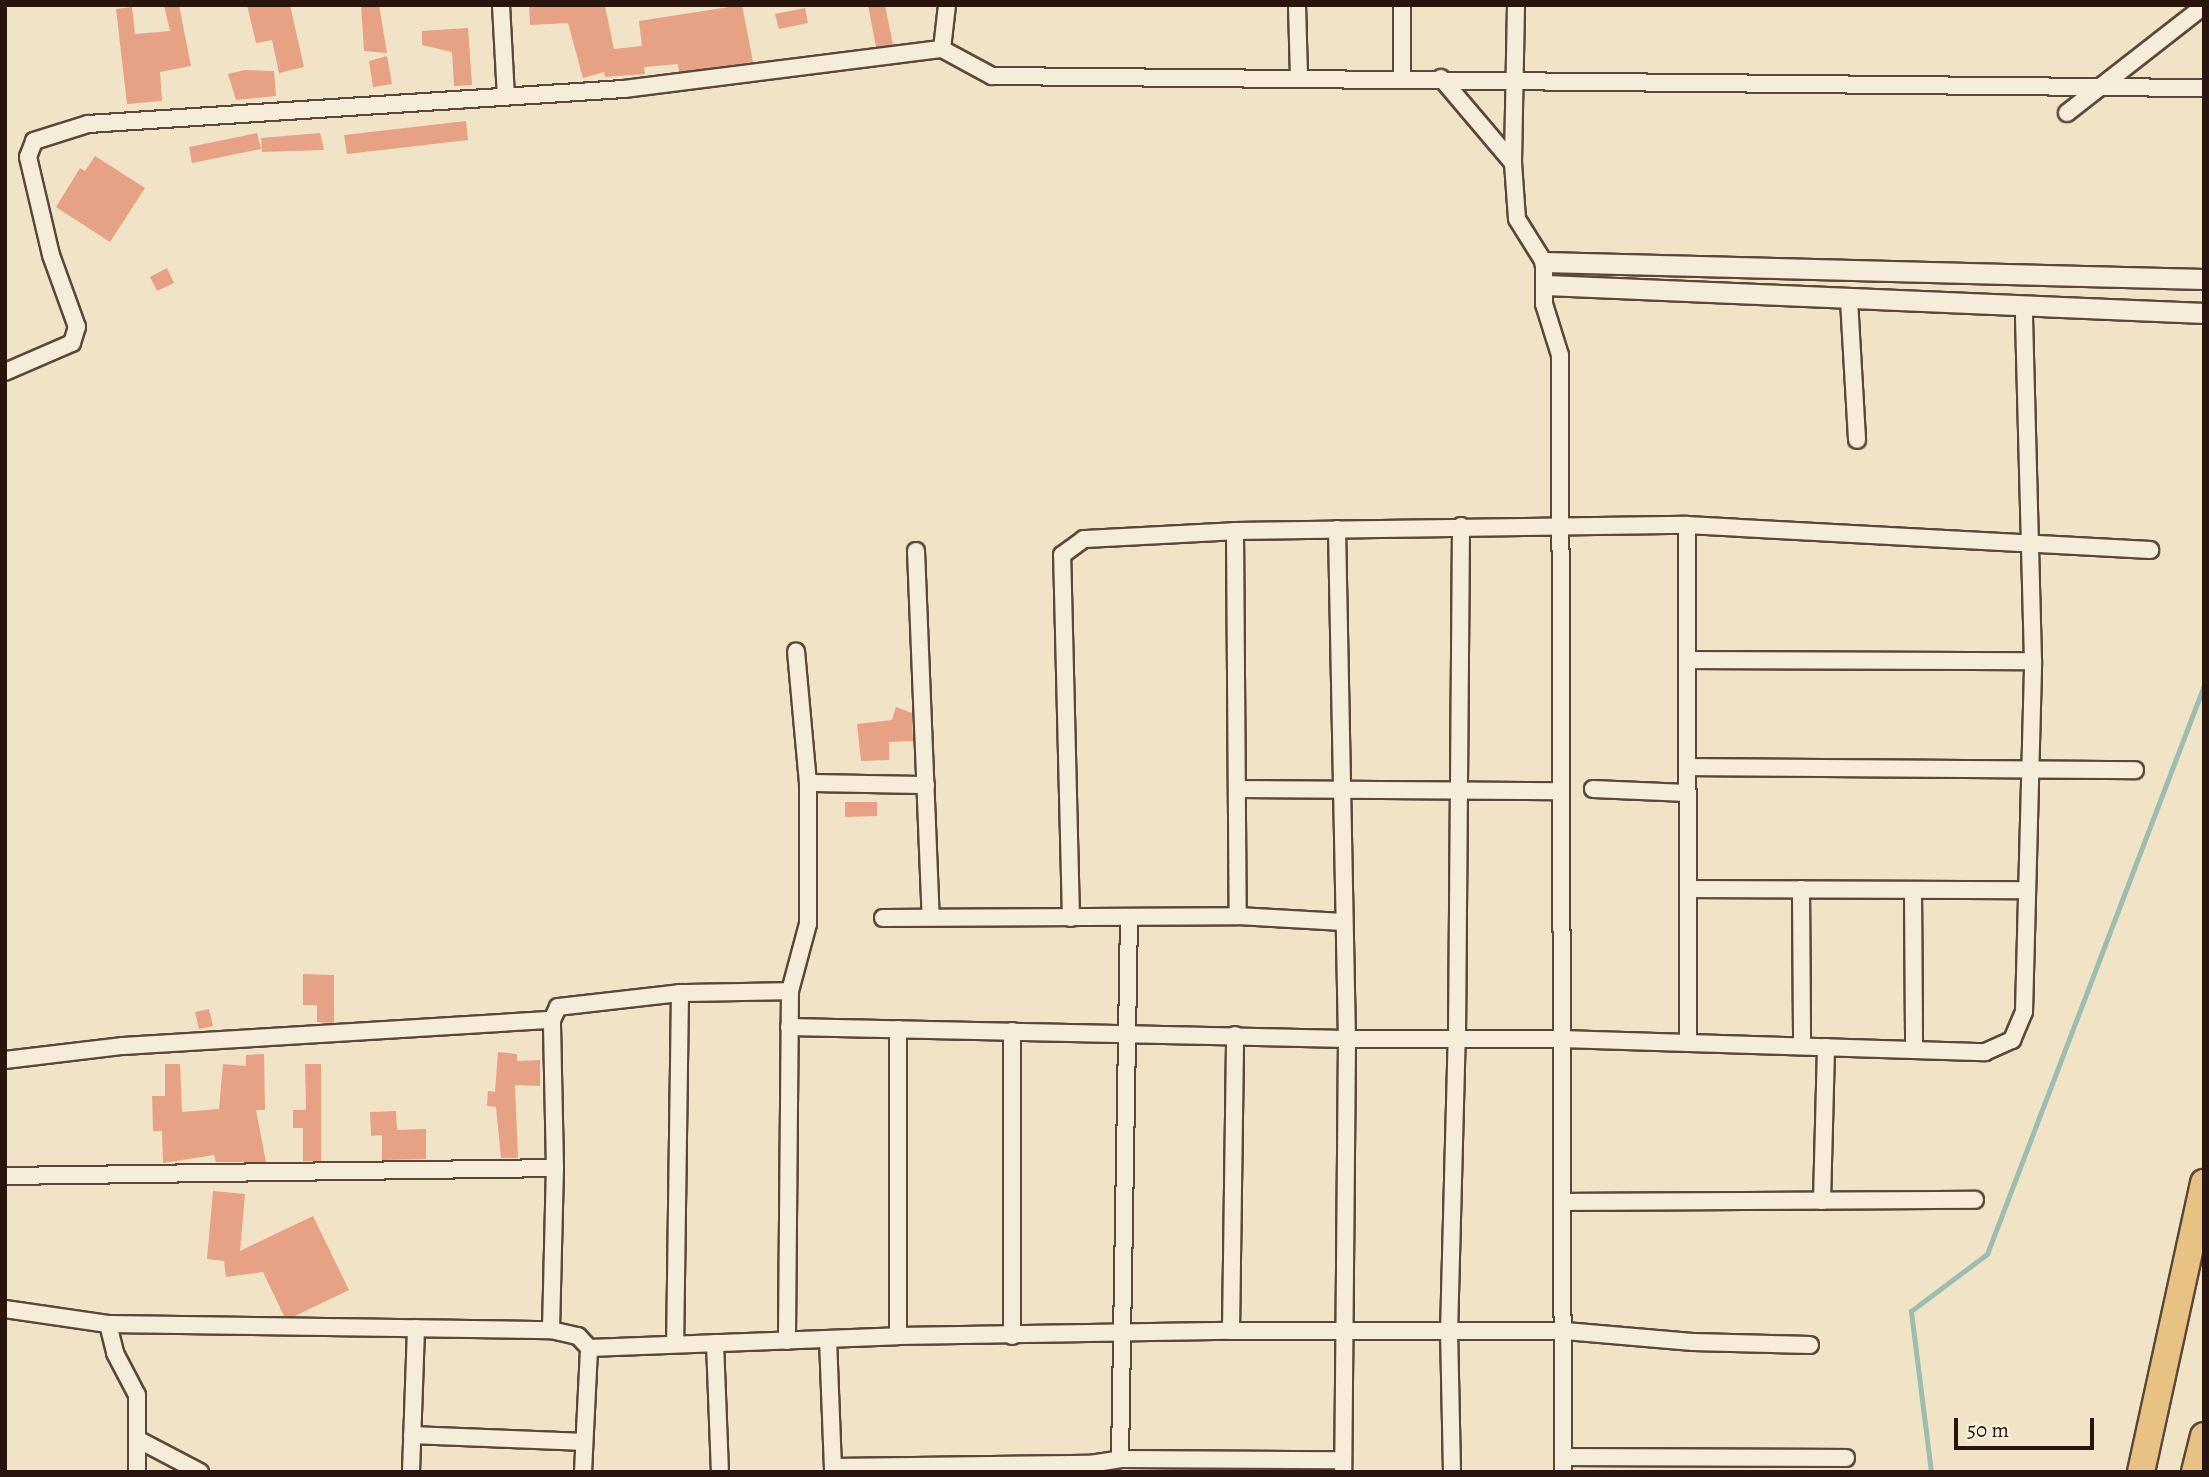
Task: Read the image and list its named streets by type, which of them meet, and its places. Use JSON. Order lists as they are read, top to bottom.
{
  "scale_bar": "50 m"
}
